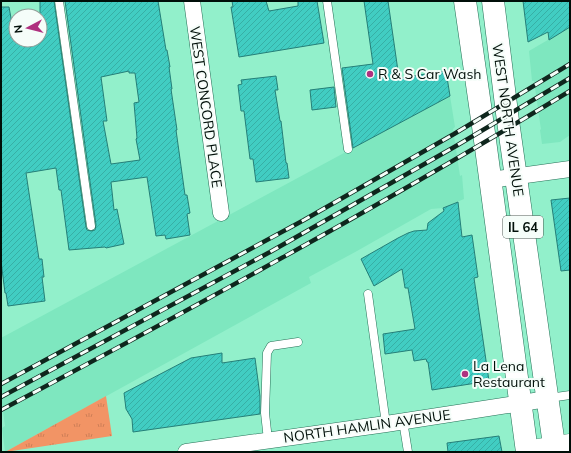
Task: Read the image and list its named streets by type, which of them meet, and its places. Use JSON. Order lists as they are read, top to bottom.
{
  "streets": {
    "main road": ["WEST NORTH AVENUE", "IL 64"],
    "street": ["WEST CONCORD PLACE", "NORTH HAMLIN AVENUE"]
  },
  "crossings": [
    ["WEST NORTH AVENUE", "NORTH HAMLIN AVENUE"]
  ],
  "places": ["R & S Car Wash", "La Lena Restaurant"],
  "north": "left"
}
